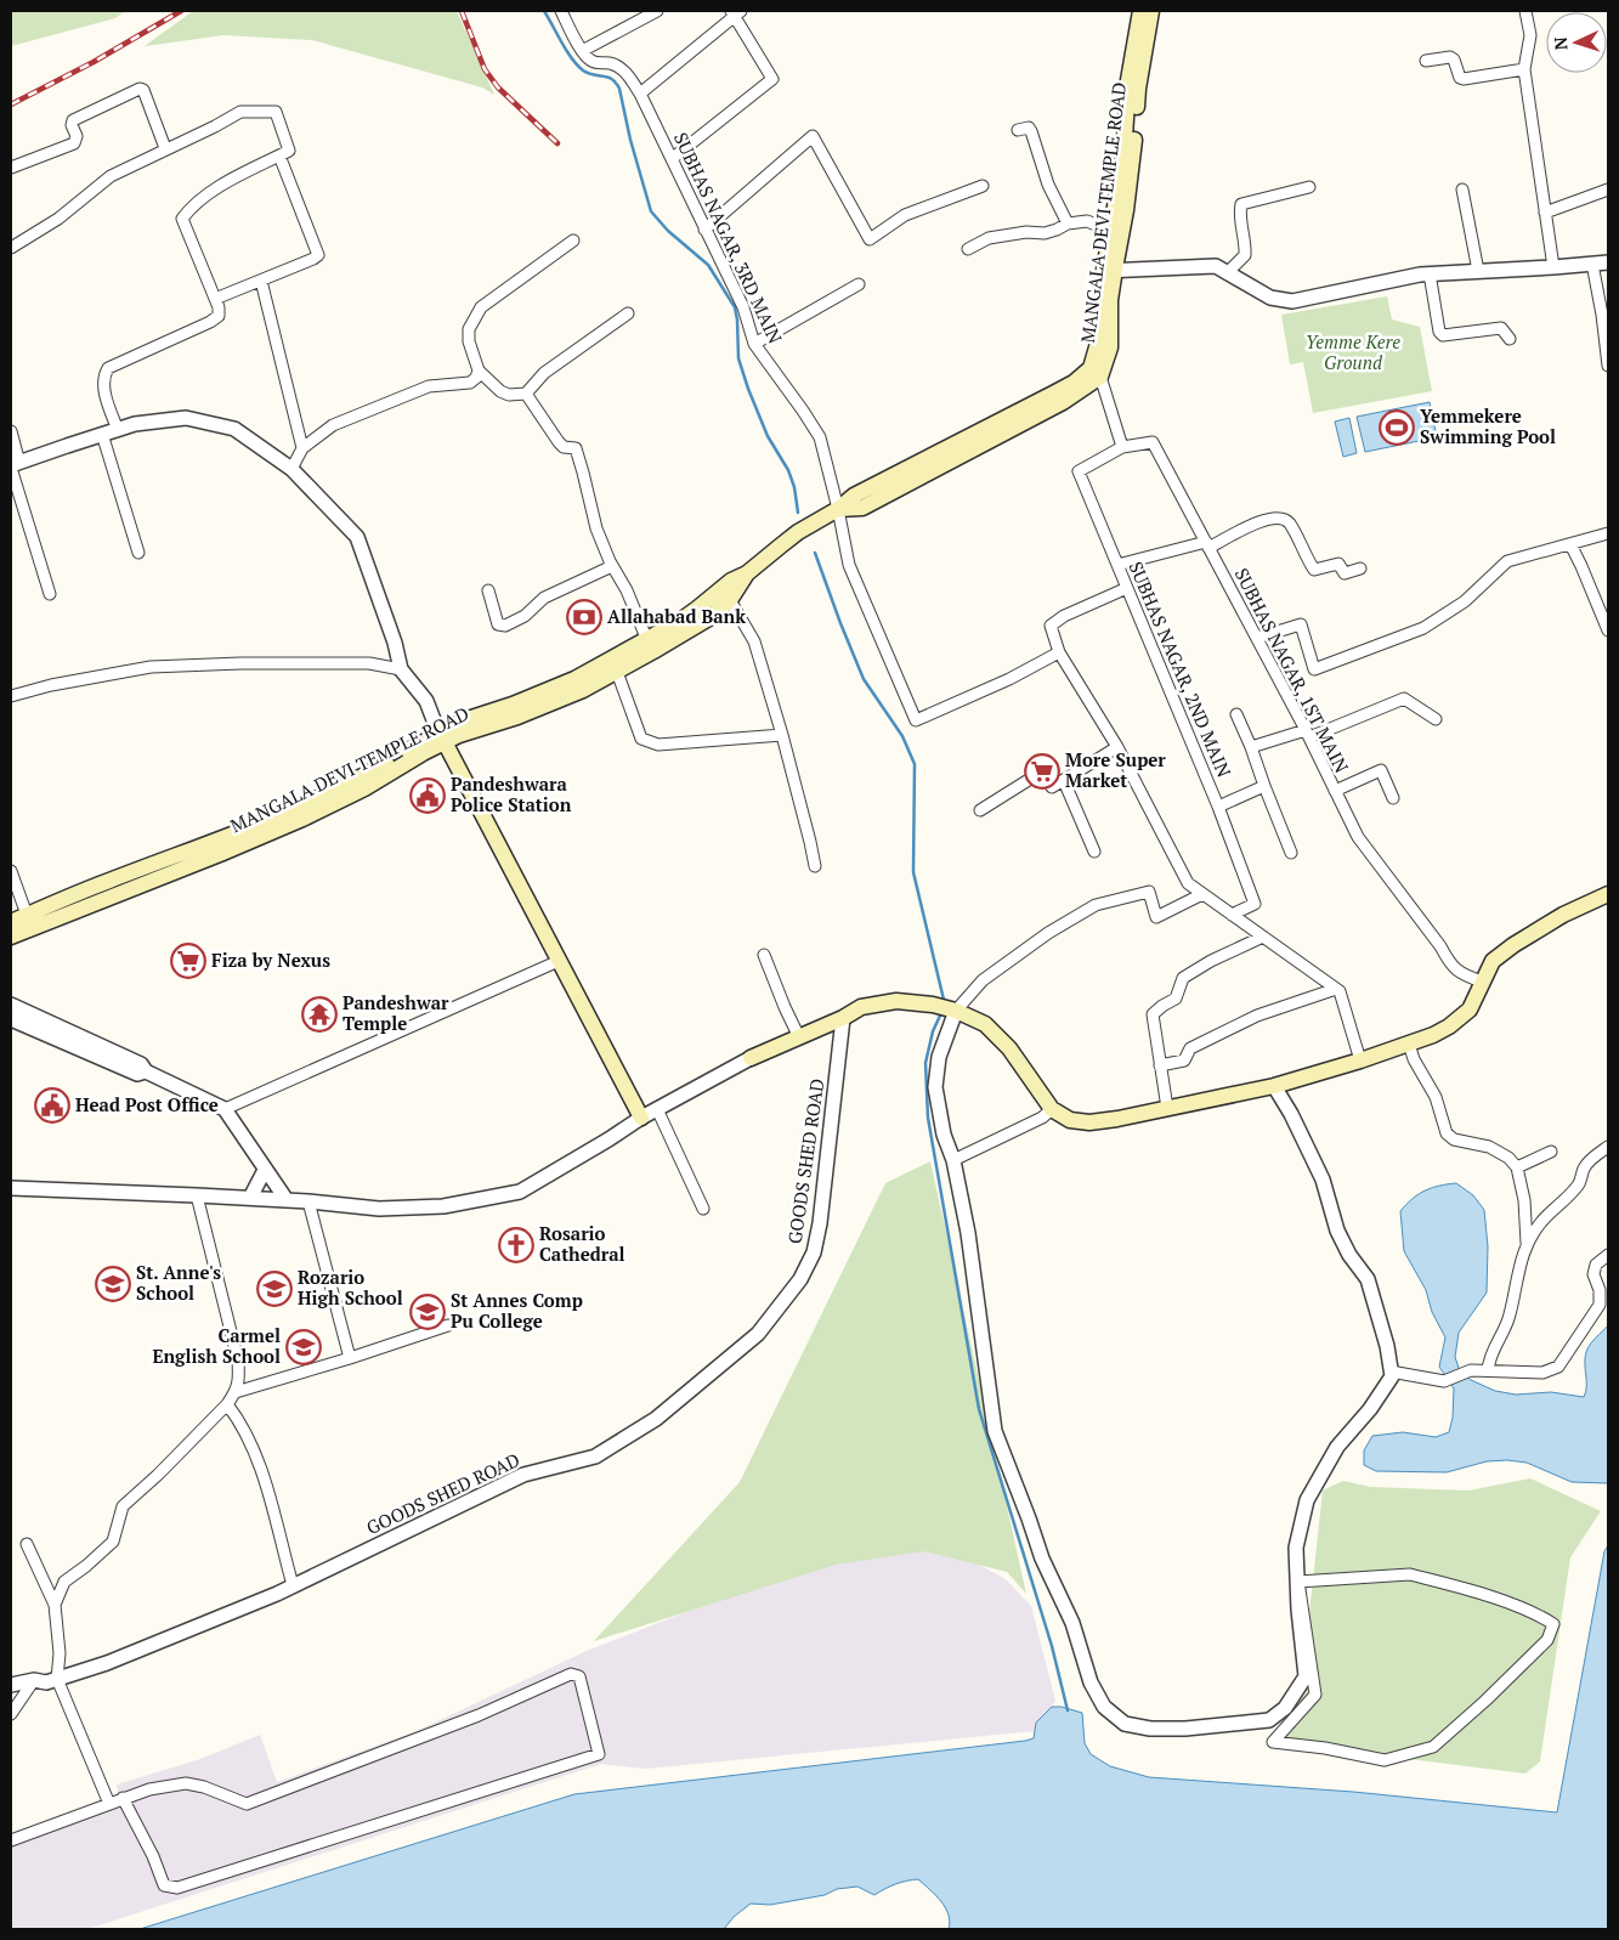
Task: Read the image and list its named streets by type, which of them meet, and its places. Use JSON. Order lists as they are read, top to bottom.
{
  "streets": {
    "main road": ["MANGALA DEVI TEMPLE ROAD"],
    "street": [
      "SUBHAS NAGAR, 3RD MAIN",
      "SUBHAS NAGAR, 2ND MAIN",
      "SUBHAS NAGAR, 1ST MAIN",
      "GOODS SHED ROAD"
    ]
  },
  "crossings": [
    ["MANGALA DEVI TEMPLE ROAD", "SUBHAS NAGAR, 3RD MAIN"],
    ["SUBHAS NAGAR, 2ND MAIN", "SUBHAS NAGAR, 1ST MAIN"]
  ],
  "parks": ["Yemme Kere Ground"],
  "places": {
    "sports": ["Yemmekere Swimming Pool"],
    "bank": ["Allahabad Bank"],
    "supermarket": ["More Super Market", "Fiza by Nexus"],
    "public building": ["Pandeshwara Police Station", "Head Post Office"],
    "temple": ["Pandeshwar Temple"],
    "church": ["Rosario Cathedral"],
    "school or university": [
      "St. Anne's School",
      "Rozario High School",
      "St Annes Comp Pu College",
      "Carmel English School"
    ]
  },
  "north": "left"
}
